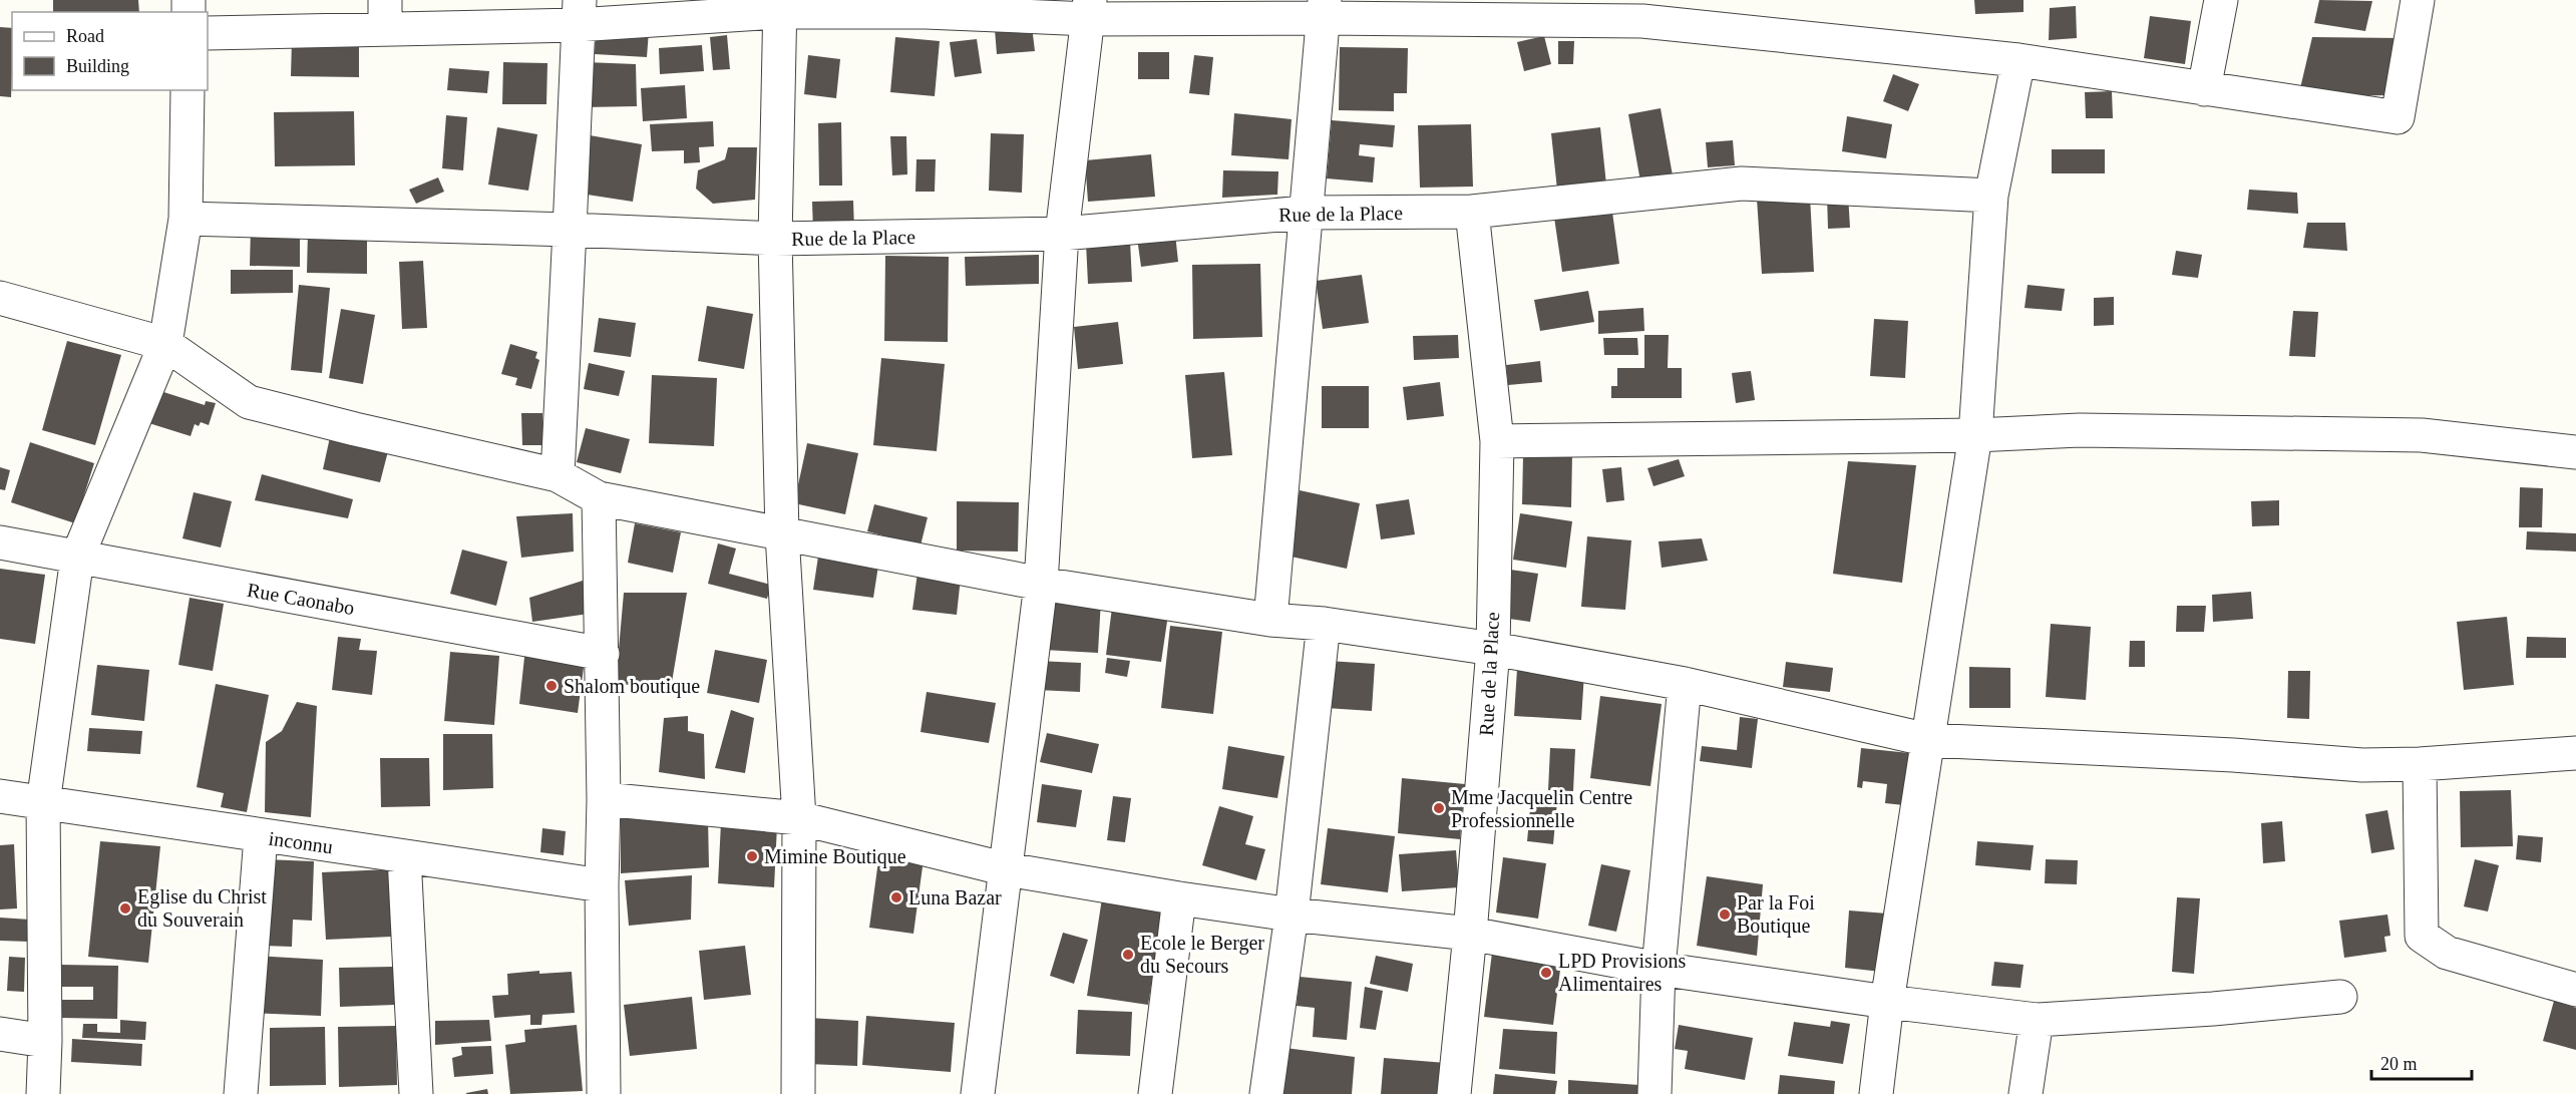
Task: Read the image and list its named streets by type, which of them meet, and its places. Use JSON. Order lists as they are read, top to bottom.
{
  "streets": {
    "street": ["Rue de la Place", "Rue Caonabo", "inconnu"]
  },
  "places": [
    "Shalom boutique",
    "Mme Jacquelin Centre Professionnelle",
    "Mimine Boutique",
    "Luna Bazar",
    "Eglise du Christ du Souverain",
    "Par la Foi Boutique",
    "Ecole le Berger du Secours",
    "LPD Provisions Alimentaires"
  ],
  "legend": ["Road", "Building"],
  "scale_bar": "20 m"
}
